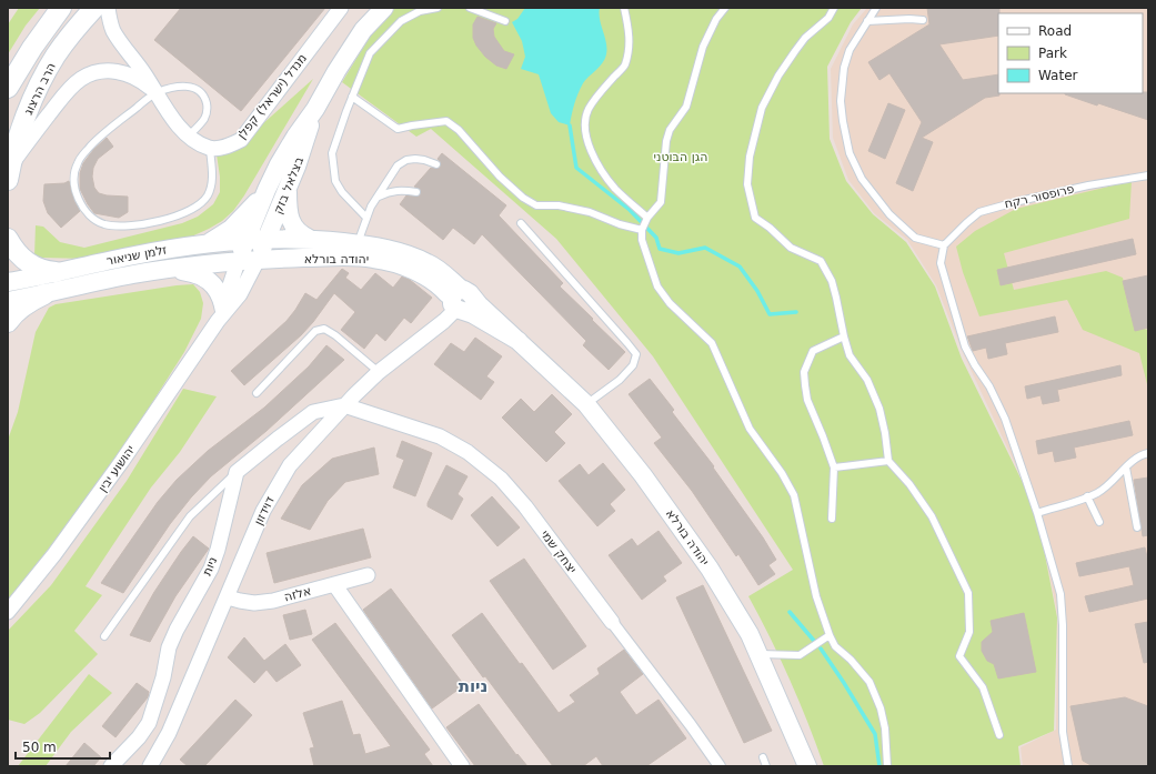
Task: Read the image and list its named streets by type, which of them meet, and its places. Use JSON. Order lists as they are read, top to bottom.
{
  "streets": {
    "main road": ["הרב הרצוג"],
    "street": [
      "מנדל (ישראל) קפלן",
      "בצלאל בזק",
      "זלמן שניאור",
      "יהודה בורלא",
      "יהושוע יבין",
      "דוידזון",
      "יצחק שמי",
      "ניות",
      "אלזה"
    ],
    "lane": ["פרופסור רקח"]
  },
  "crossings": [
    ["בצלאל בזק", "זלמן שניאור"],
    ["בצלאל בזק", "יהודה בורלא"],
    ["בצלאל בזק", "יהושוע יבין"],
    ["זלמן שניאור", "יהודה בורלא"],
    ["זלמן שניאור", "יהושוע יבין"],
    ["יהודה בורלא", "יהושוע יבין"],
    ["יהודה בורלא", "דוידזון"],
    ["דוידזון", "יצחק שמי"],
    ["דוידזון", "אלזה"]
  ],
  "districts": ["ניות"],
  "parks": ["הגן הבוטני"],
  "legend": ["Road", "Park", "Water"],
  "scale_bar": "50 m"
}
